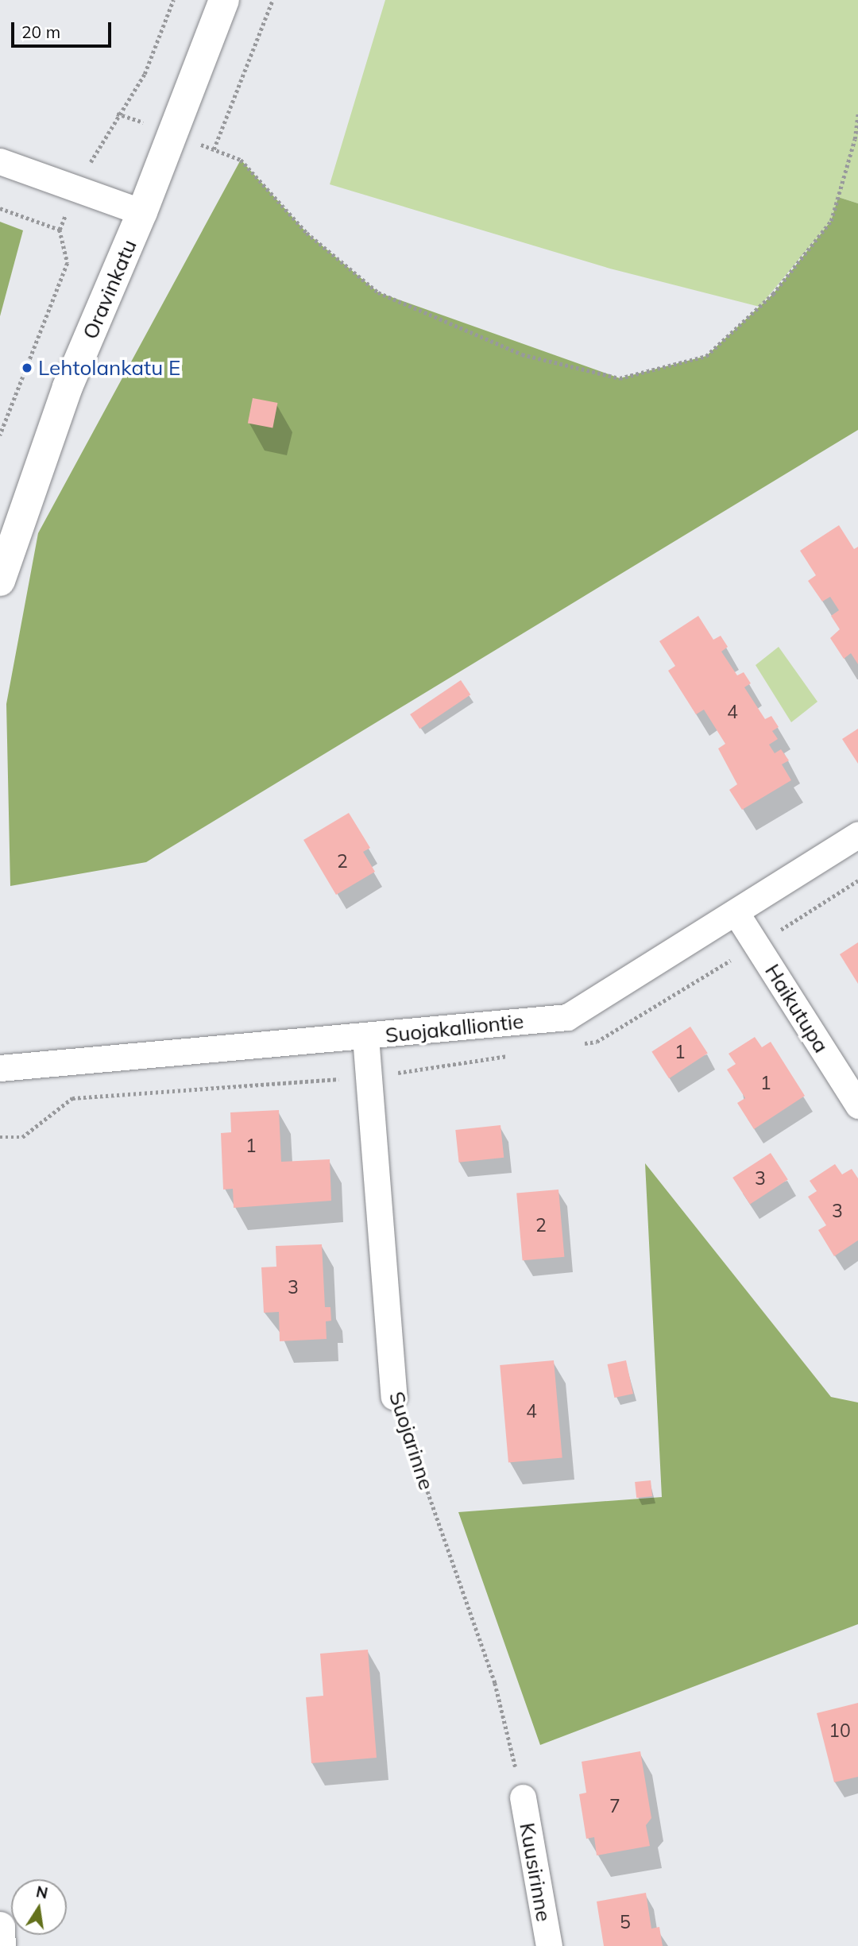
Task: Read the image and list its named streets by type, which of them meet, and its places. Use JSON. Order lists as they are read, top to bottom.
{
  "streets": {
    "street": [
      "Oravinkatu",
      "Haikutupa",
      "Suojakalliontie",
      "Suojarinne",
      "Kuusirinne"
    ]
  },
  "crossings": [
    ["Haikutupa", "Suojakalliontie"],
    ["Suojakalliontie", "Suojarinne"],
    ["Suojarinne", "Kuusirinne"]
  ],
  "places": ["Lehtolankatu E"],
  "house_numbers": [
    "4",
    "2",
    "1",
    "1",
    "1",
    "3",
    "3",
    "2",
    "3",
    "4",
    "10",
    "7",
    "5"
  ],
  "scale_bar": "20 m",
  "north": "top"
}
